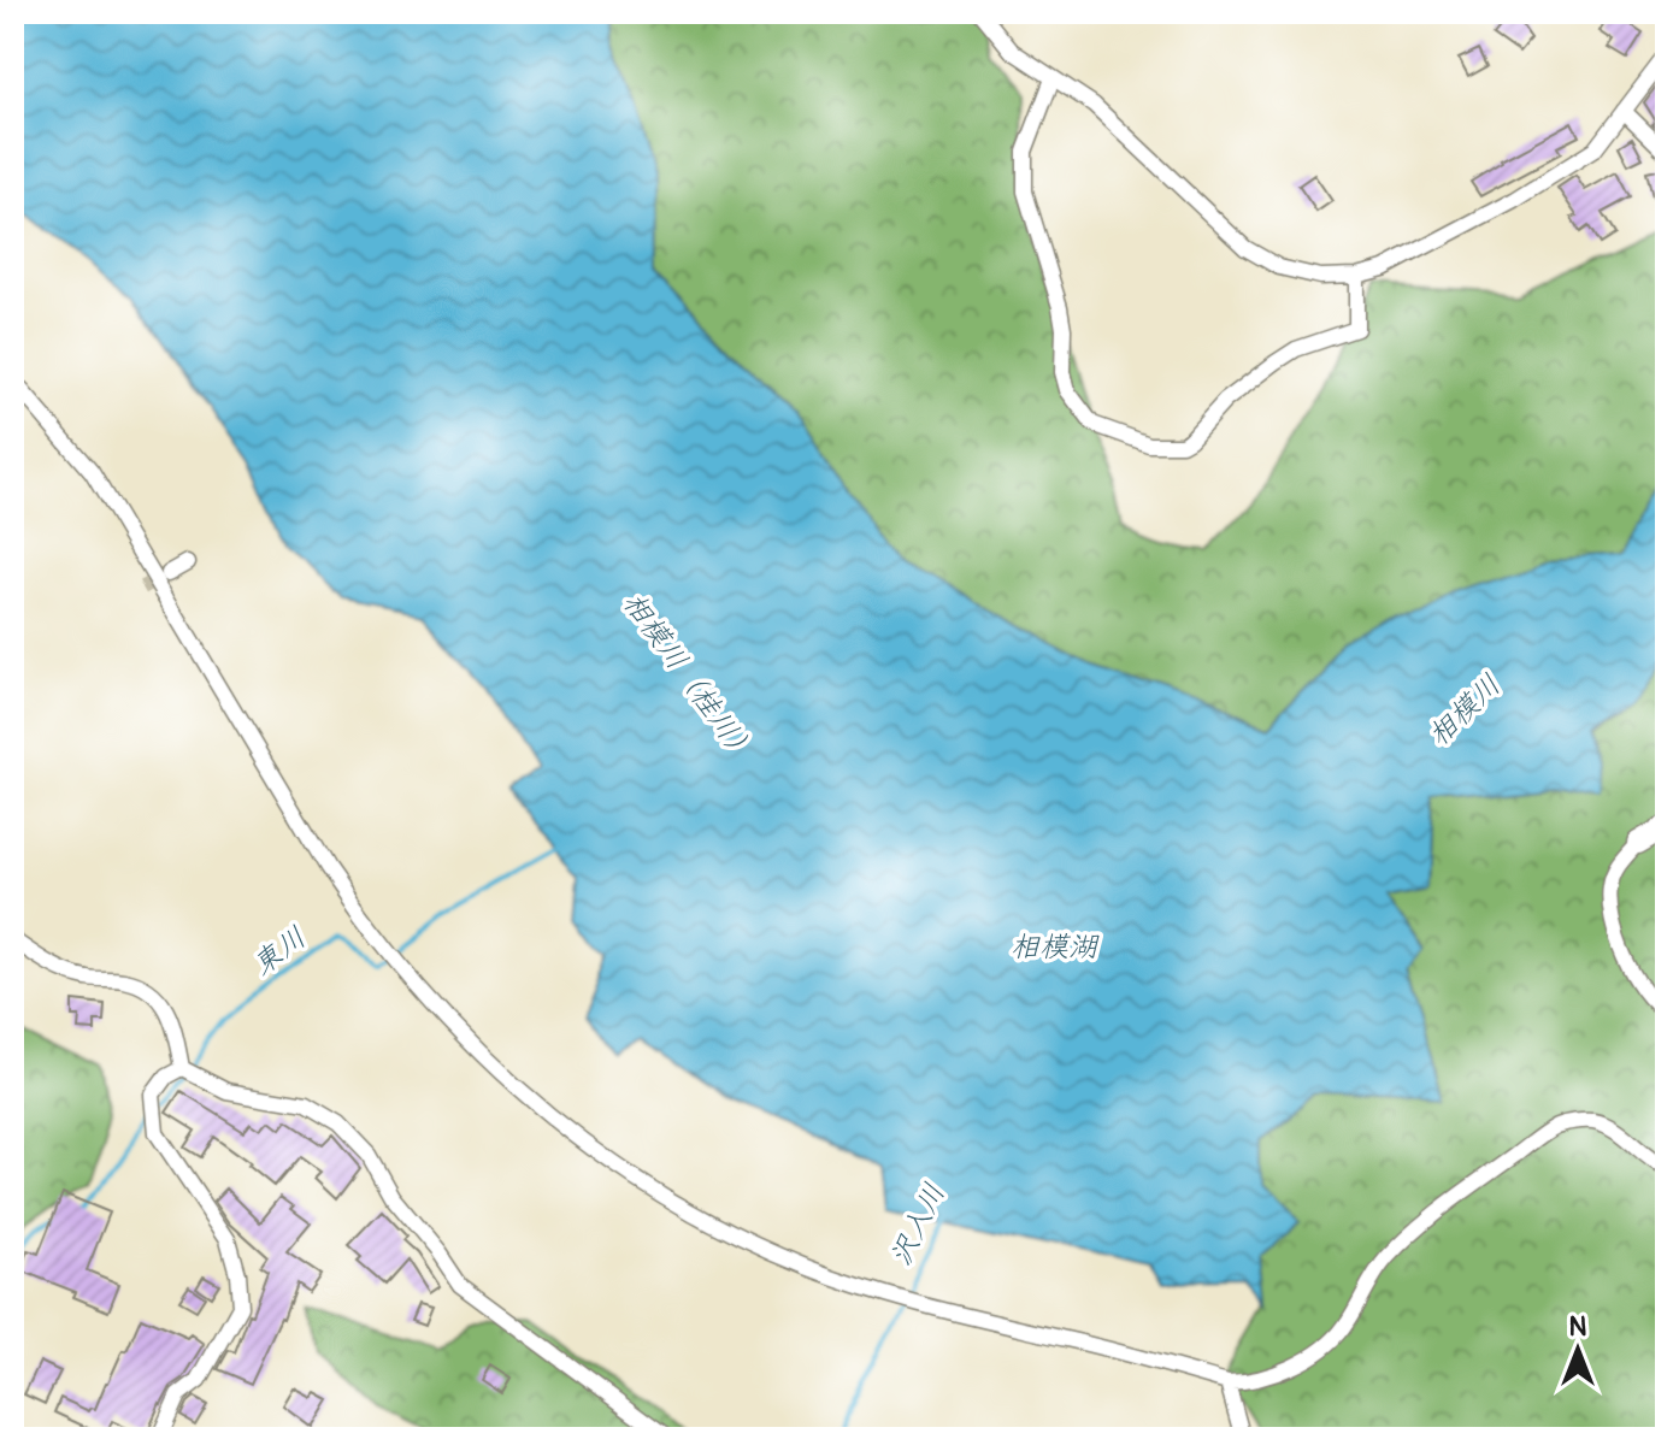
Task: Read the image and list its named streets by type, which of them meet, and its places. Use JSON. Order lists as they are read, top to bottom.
{
  "water": [
    "相模川（桂川）",
    "相模川",
    "相模湖",
    "東川",
    "沢入川"
  ],
  "north": "top"
}
